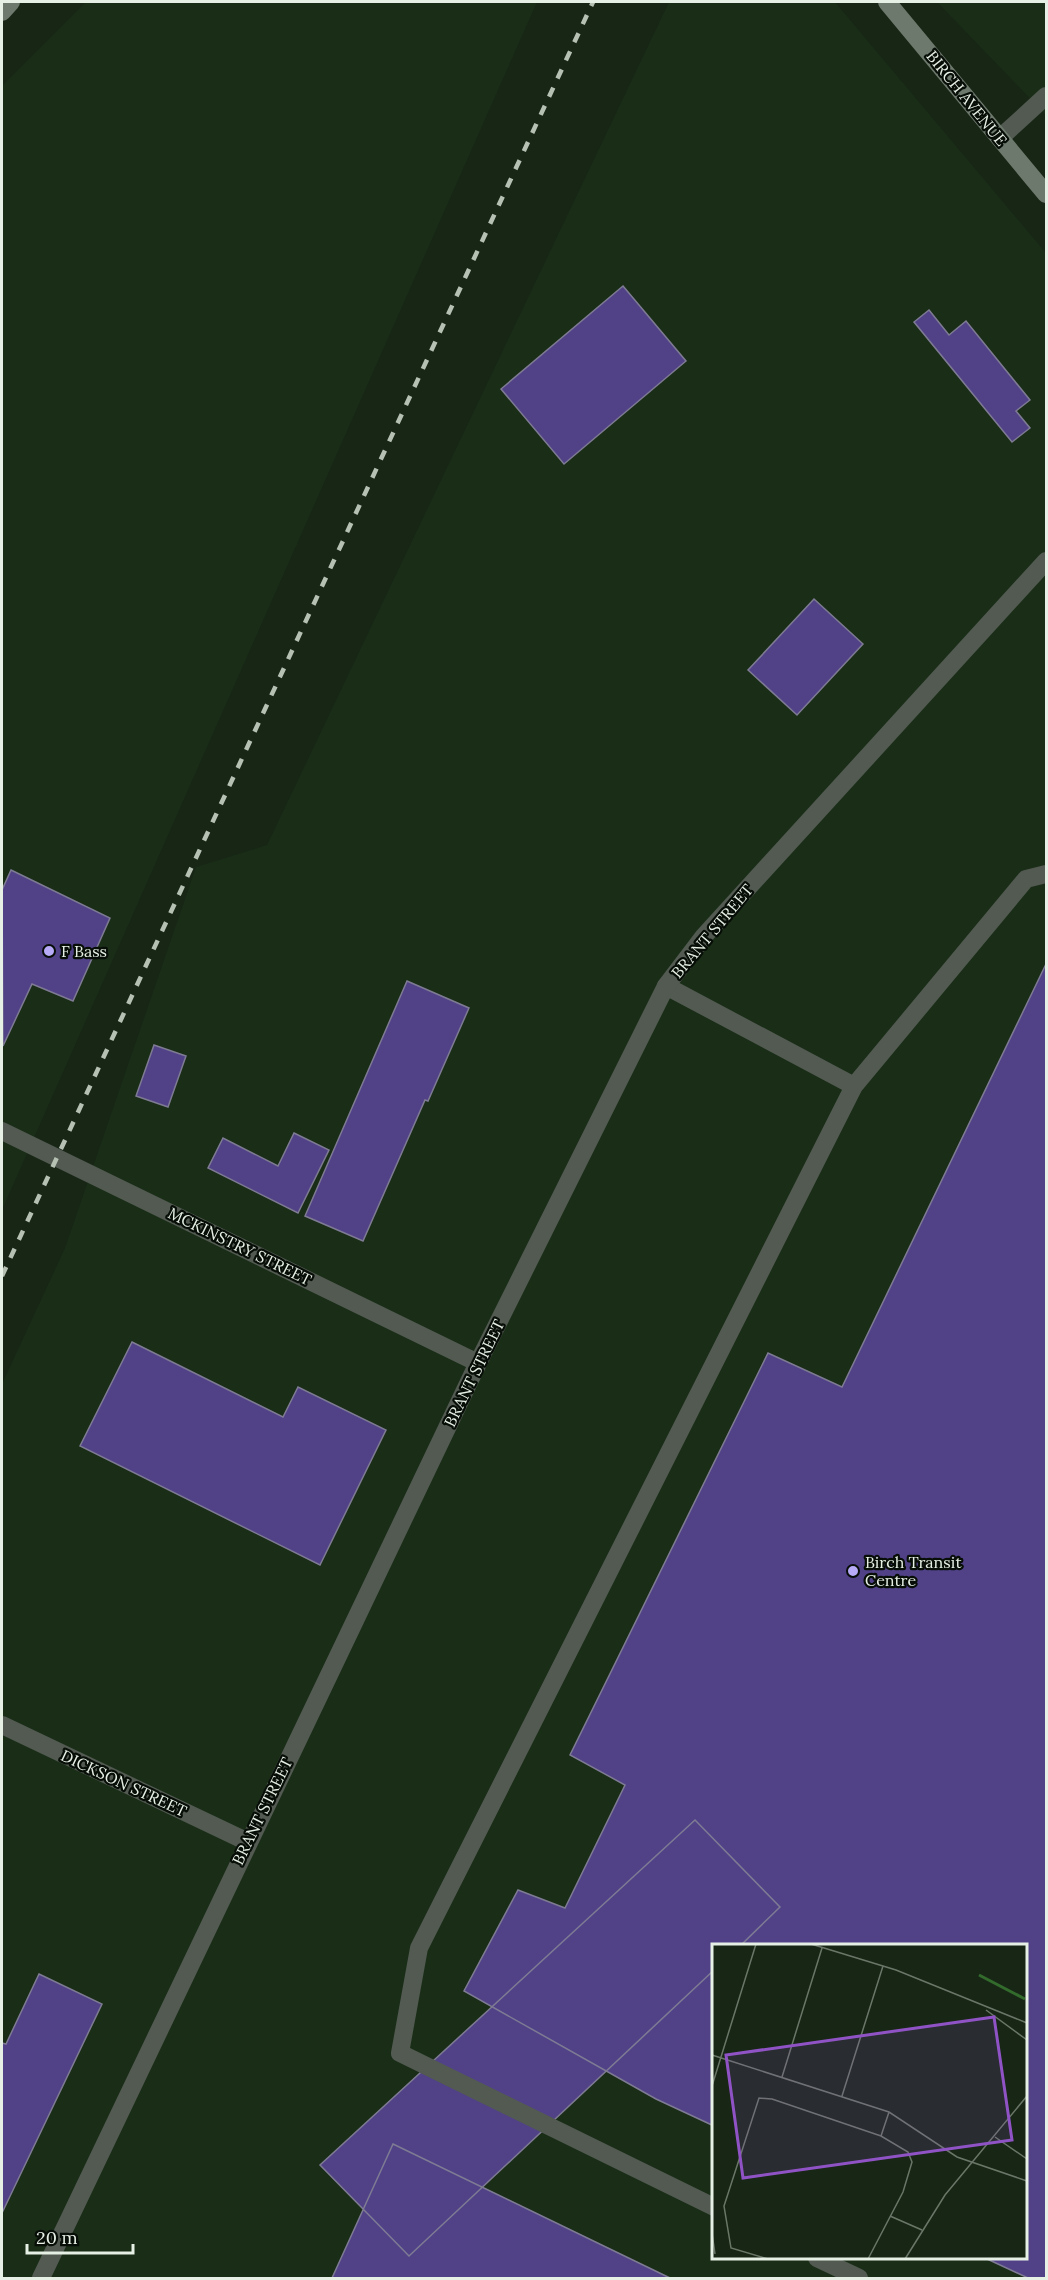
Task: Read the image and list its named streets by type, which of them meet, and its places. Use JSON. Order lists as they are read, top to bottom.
{
  "streets": {
    "main road": ["BIRCH AVENUE"],
    "street": ["BRANT STREET", "MCKINSTRY STREET", "DICKSON STREET"]
  },
  "crossings": [
    ["BRANT STREET", "MCKINSTRY STREET"],
    ["BRANT STREET", "DICKSON STREET"]
  ],
  "places": ["F Bass", "Birch Transit Centre"],
  "scale_bar": "20 m"
}
